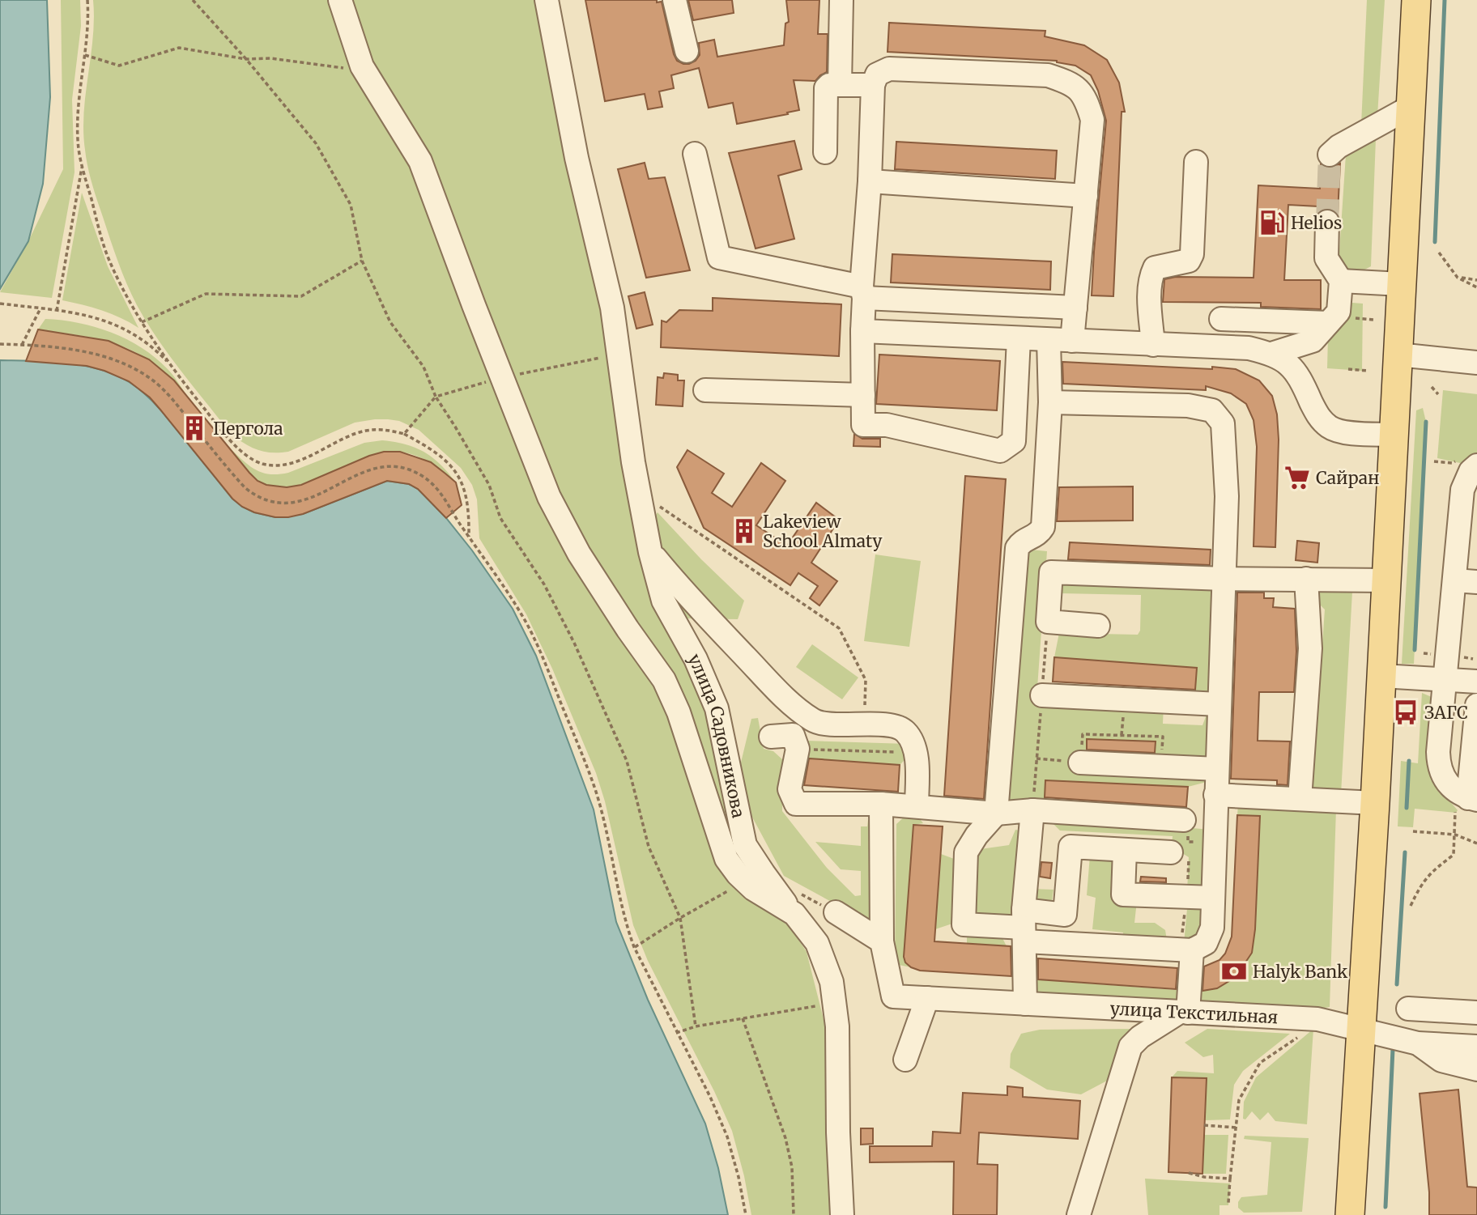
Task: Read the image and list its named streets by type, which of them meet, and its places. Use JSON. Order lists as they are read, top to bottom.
{
  "streets": {
    "street": ["улица Садовникова", "улица Текстильная"]
  },
  "places": {
    "fuel station": ["Helios"],
    "building": ["Пергола", "Lakeview School Almaty"],
    "supermarket": ["Сайран"],
    "bus stop": ["ЗАГС"],
    "bank": ["Halyk Bank"]
  }
}
